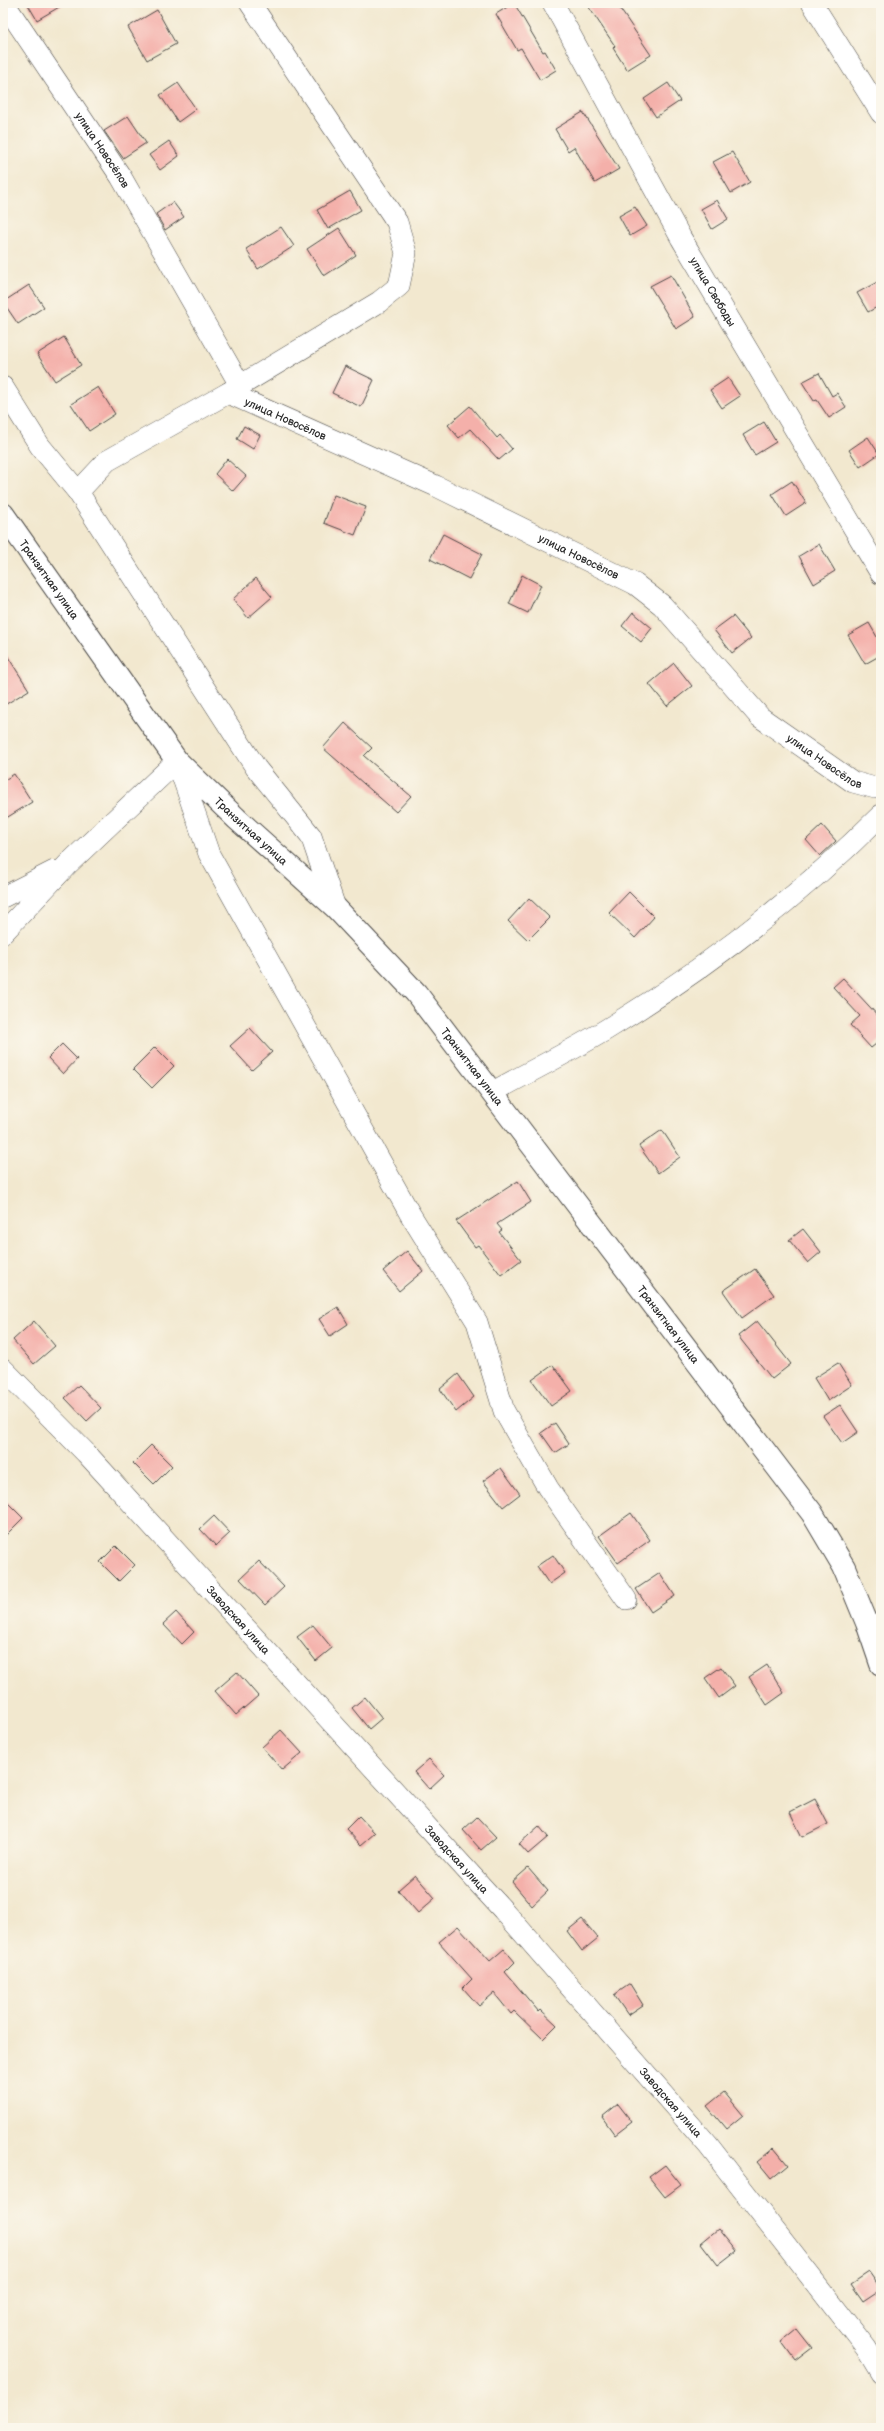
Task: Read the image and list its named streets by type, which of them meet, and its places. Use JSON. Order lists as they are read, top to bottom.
{
  "streets": {
    "main road": ["Транзитная улица"],
    "street": ["улица Новосёлов", "улица Свободы", "Заводская улица"]
  }
}
